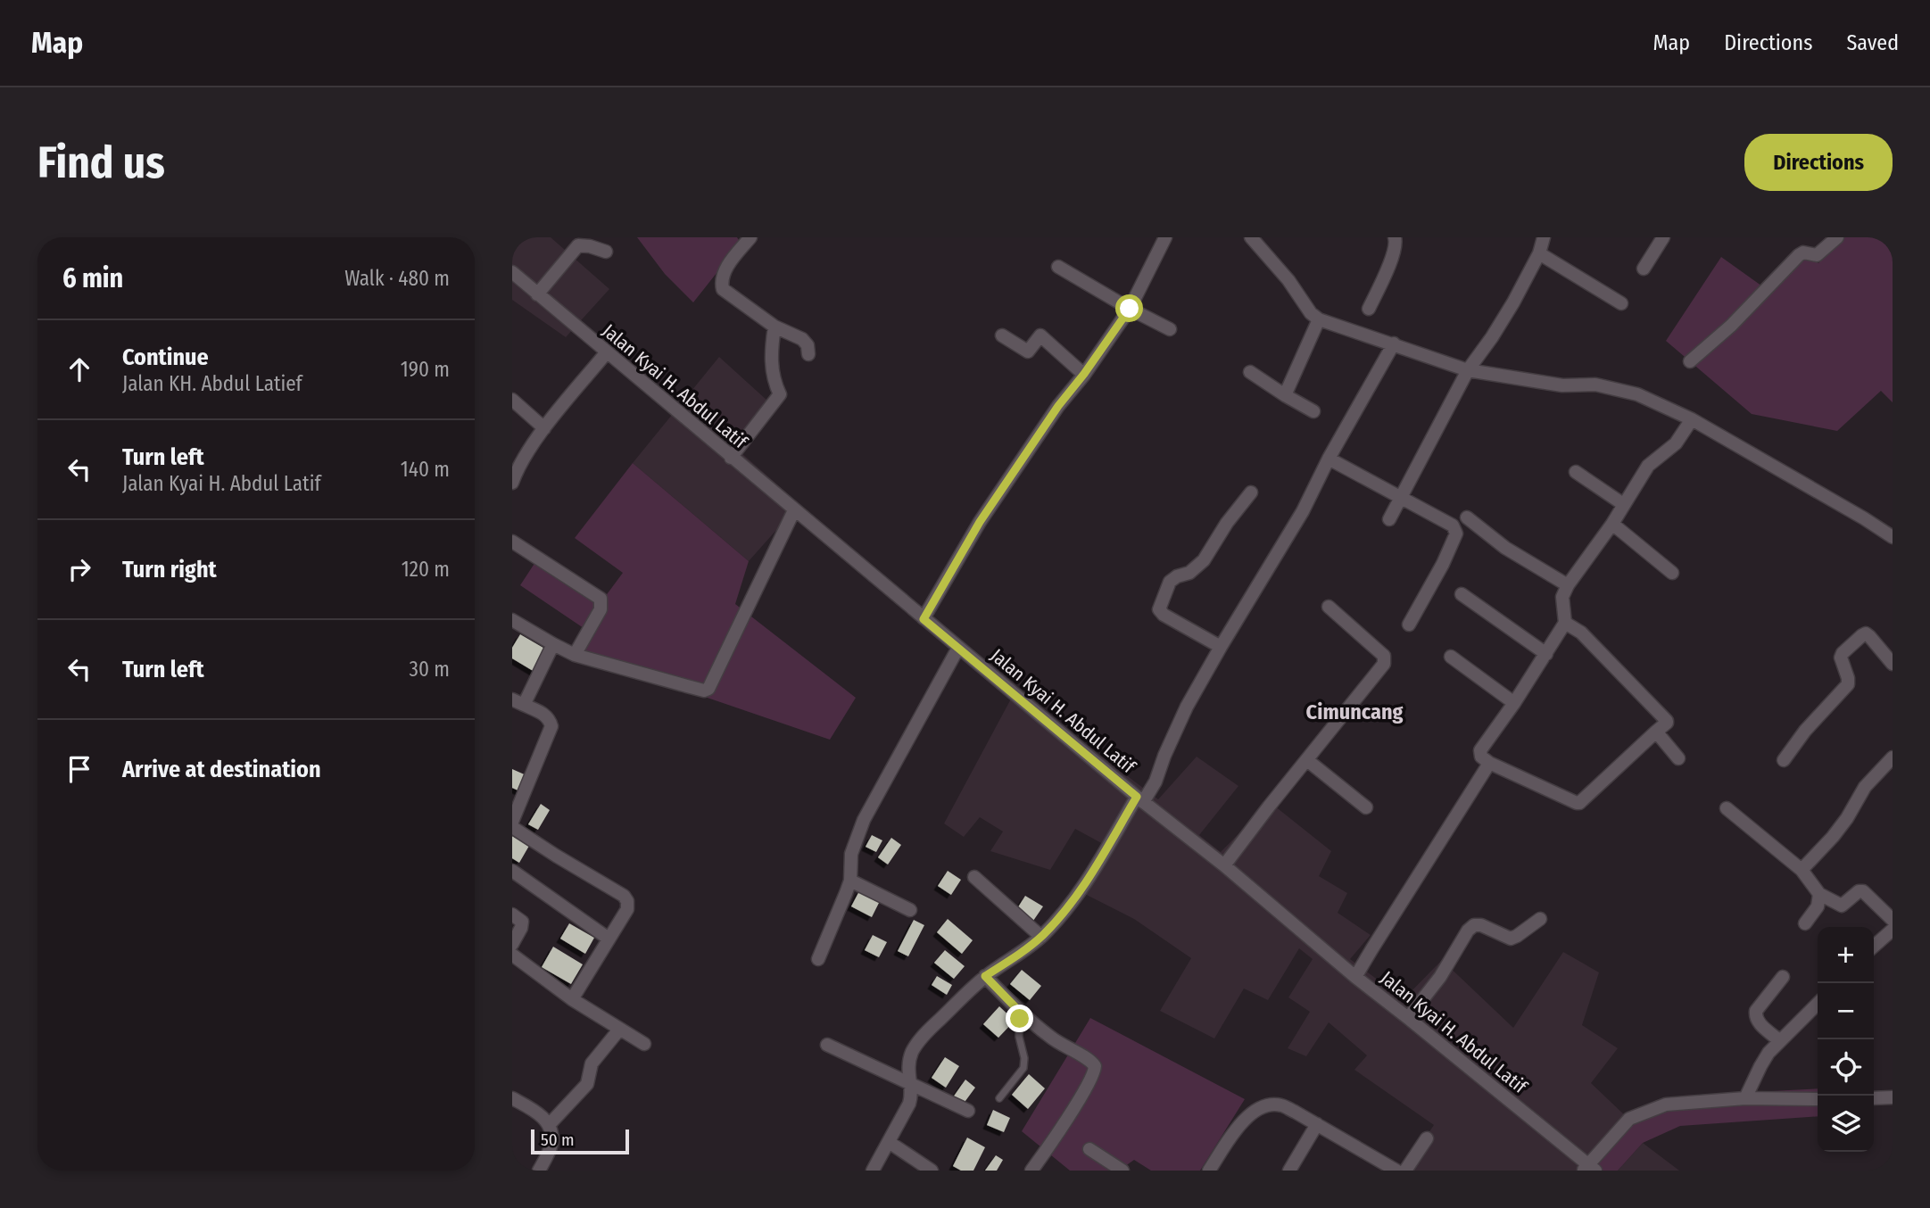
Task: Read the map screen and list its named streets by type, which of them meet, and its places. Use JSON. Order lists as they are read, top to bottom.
{
  "streets": {
    "street": ["Jalan Kyai H. Abdul Latif"]
  },
  "districts": ["Cimuncang"],
  "scale_bar": "50 m",
  "page": {
    "header": "Map",
    "nav": ["Map", "Directions", "Saved"],
    "buttons": "Directions",
    "title": "Find us",
    "heading": ["6 min", "Walk · 480 m"],
    "list": [
      ["Continue", "Jalan KH. Abdul Latief", "190 m"],
      ["Turn left", "Jalan Kyai H. Abdul Latif", "140 m"],
      ["Turn right", "120 m"],
      ["Turn left", "30 m"],
      "Arrive at destination"
    ],
    "map_buttons": ["+", "−"],
    "scale": "50 m"
  }
}
